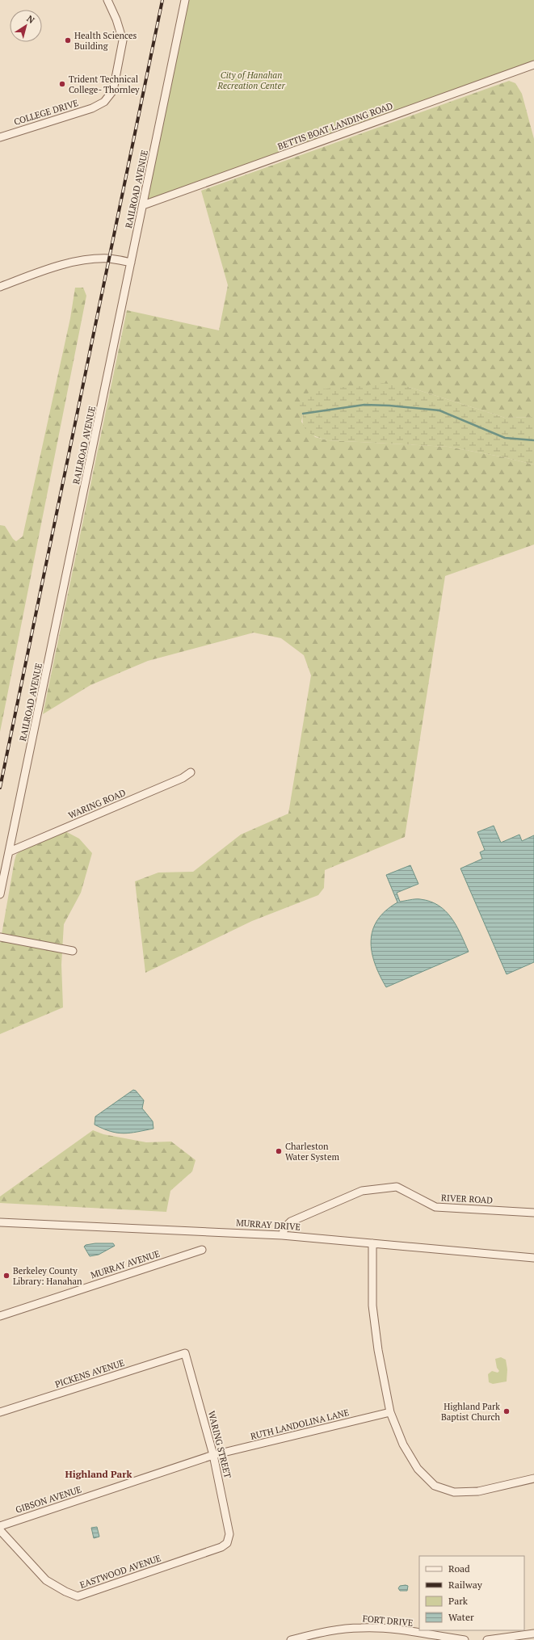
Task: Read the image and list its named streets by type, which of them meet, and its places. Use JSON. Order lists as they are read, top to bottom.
{
  "streets": {
    "street": [
      "COLLEGE DRIVE",
      "BETTIS BOAT LANDING ROAD",
      "RAILROAD AVENUE",
      "WARING ROAD",
      "RIVER ROAD",
      "MURRAY DRIVE",
      "MURRAY AVENUE",
      "PICKENS AVENUE",
      "RUTH LANDOLINA LANE",
      "WARING STREET",
      "GIBSON AVENUE",
      "EASTWOOD AVENUE",
      "FORT DRIVE"
    ]
  },
  "crossings": [
    ["BETTIS BOAT LANDING ROAD", "RAILROAD AVENUE"],
    ["RAILROAD AVENUE", "WARING ROAD"],
    ["RIVER ROAD", "MURRAY DRIVE"],
    ["PICKENS AVENUE", "WARING STREET"],
    ["RUTH LANDOLINA LANE", "WARING STREET"],
    ["RUTH LANDOLINA LANE", "GIBSON AVENUE"],
    ["WARING STREET", "GIBSON AVENUE"],
    ["WARING STREET", "EASTWOOD AVENUE"]
  ],
  "districts": ["Highland Park"],
  "parks": ["City of Hanahan Recreation Center"],
  "places": [
    "Health Sciences Building",
    "Trident Technical College- Thornley",
    "Charleston Water System",
    "Berkeley County Library: Hanahan",
    "Highland Park Baptist Church"
  ],
  "legend": [
    "Road",
    "Railway",
    "Park",
    "Water"
  ],
  "north": "top right"
}
